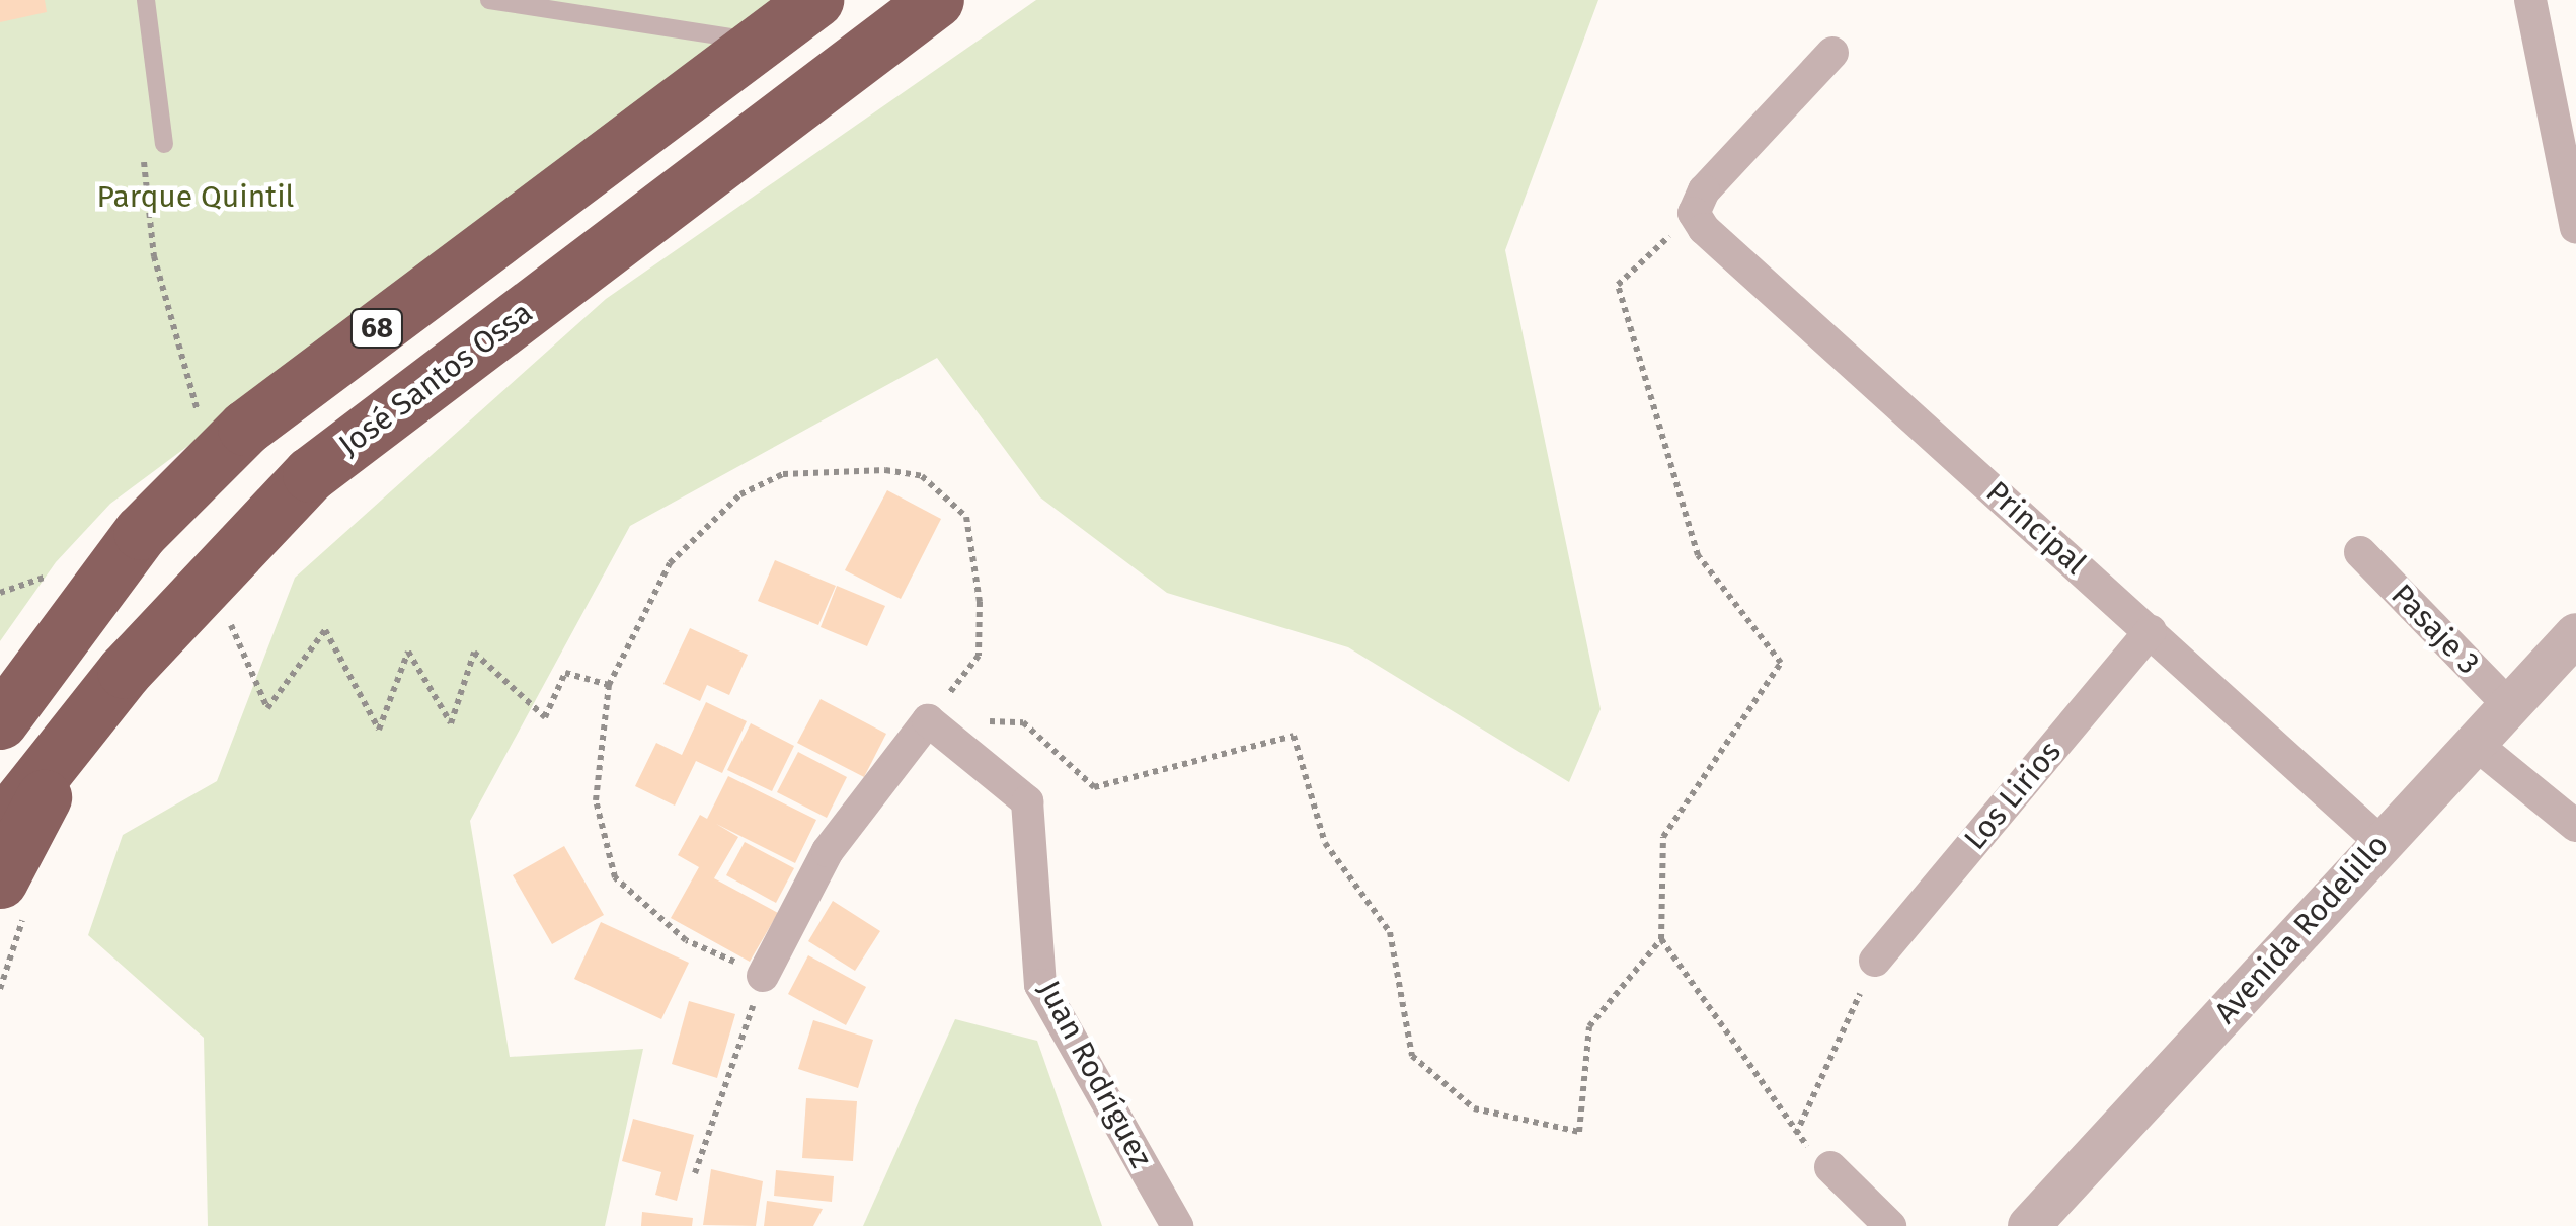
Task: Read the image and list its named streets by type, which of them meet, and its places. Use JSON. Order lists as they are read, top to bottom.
{
  "streets": {
    "highway": ["68", "José Santos Ossa"],
    "street": [
      "Principal",
      "Pasaje 3",
      "Los Lirios",
      "Avenida Rodelillo",
      "Juan Rodríguez"
    ]
  },
  "crossings": [
    ["Principal", "Los Lirios"],
    ["Principal", "Avenida Rodelillo"],
    ["Pasaje 3", "Avenida Rodelillo"]
  ],
  "parks": ["Parque Quintil"]
}
